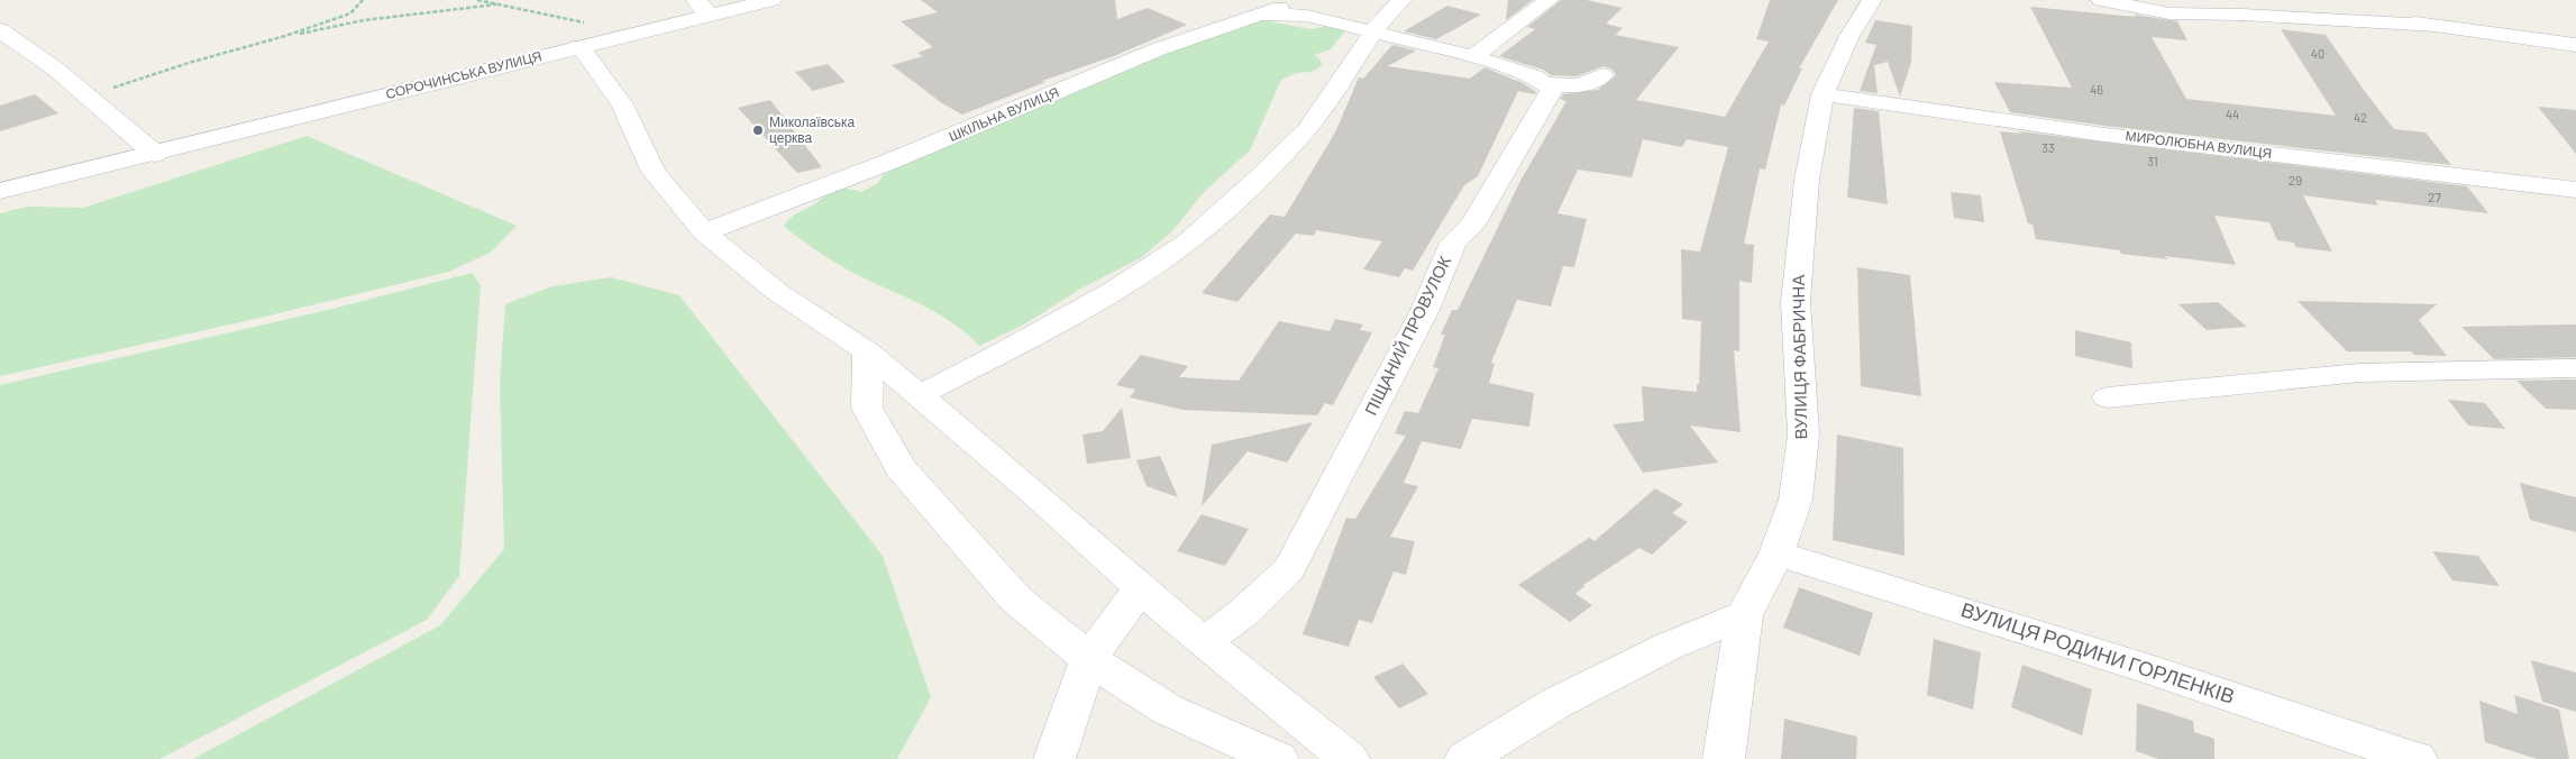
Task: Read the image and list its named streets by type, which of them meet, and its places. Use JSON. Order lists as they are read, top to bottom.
{
  "streets": {
    "street": [
      "СОРОЧИНСЬКА ВУЛИЦЯ",
      "ШКІЛЬНА ВУЛИЦЯ",
      "МИРОЛЮБНА ВУЛИЦЯ",
      "ПІЩАНИЙ ПРОВУЛОК",
      "ВУЛИЦЯ ФАБРИЧНА",
      "ВУЛИЦЯ РОДИНИ ГОРЛЕНКІВ"
    ]
  },
  "crossings": [
    ["МИРОЛЮБНА ВУЛИЦЯ", "ВУЛИЦЯ ФАБРИЧНА"],
    ["ВУЛИЦЯ ФАБРИЧНА", "ВУЛИЦЯ РОДИНИ ГОРЛЕНКІВ"]
  ],
  "places": ["Миколаївська церква"],
  "house_numbers": [
    "40",
    "46",
    "44",
    "42",
    "33",
    "31",
    "29",
    "27"
  ]
}
